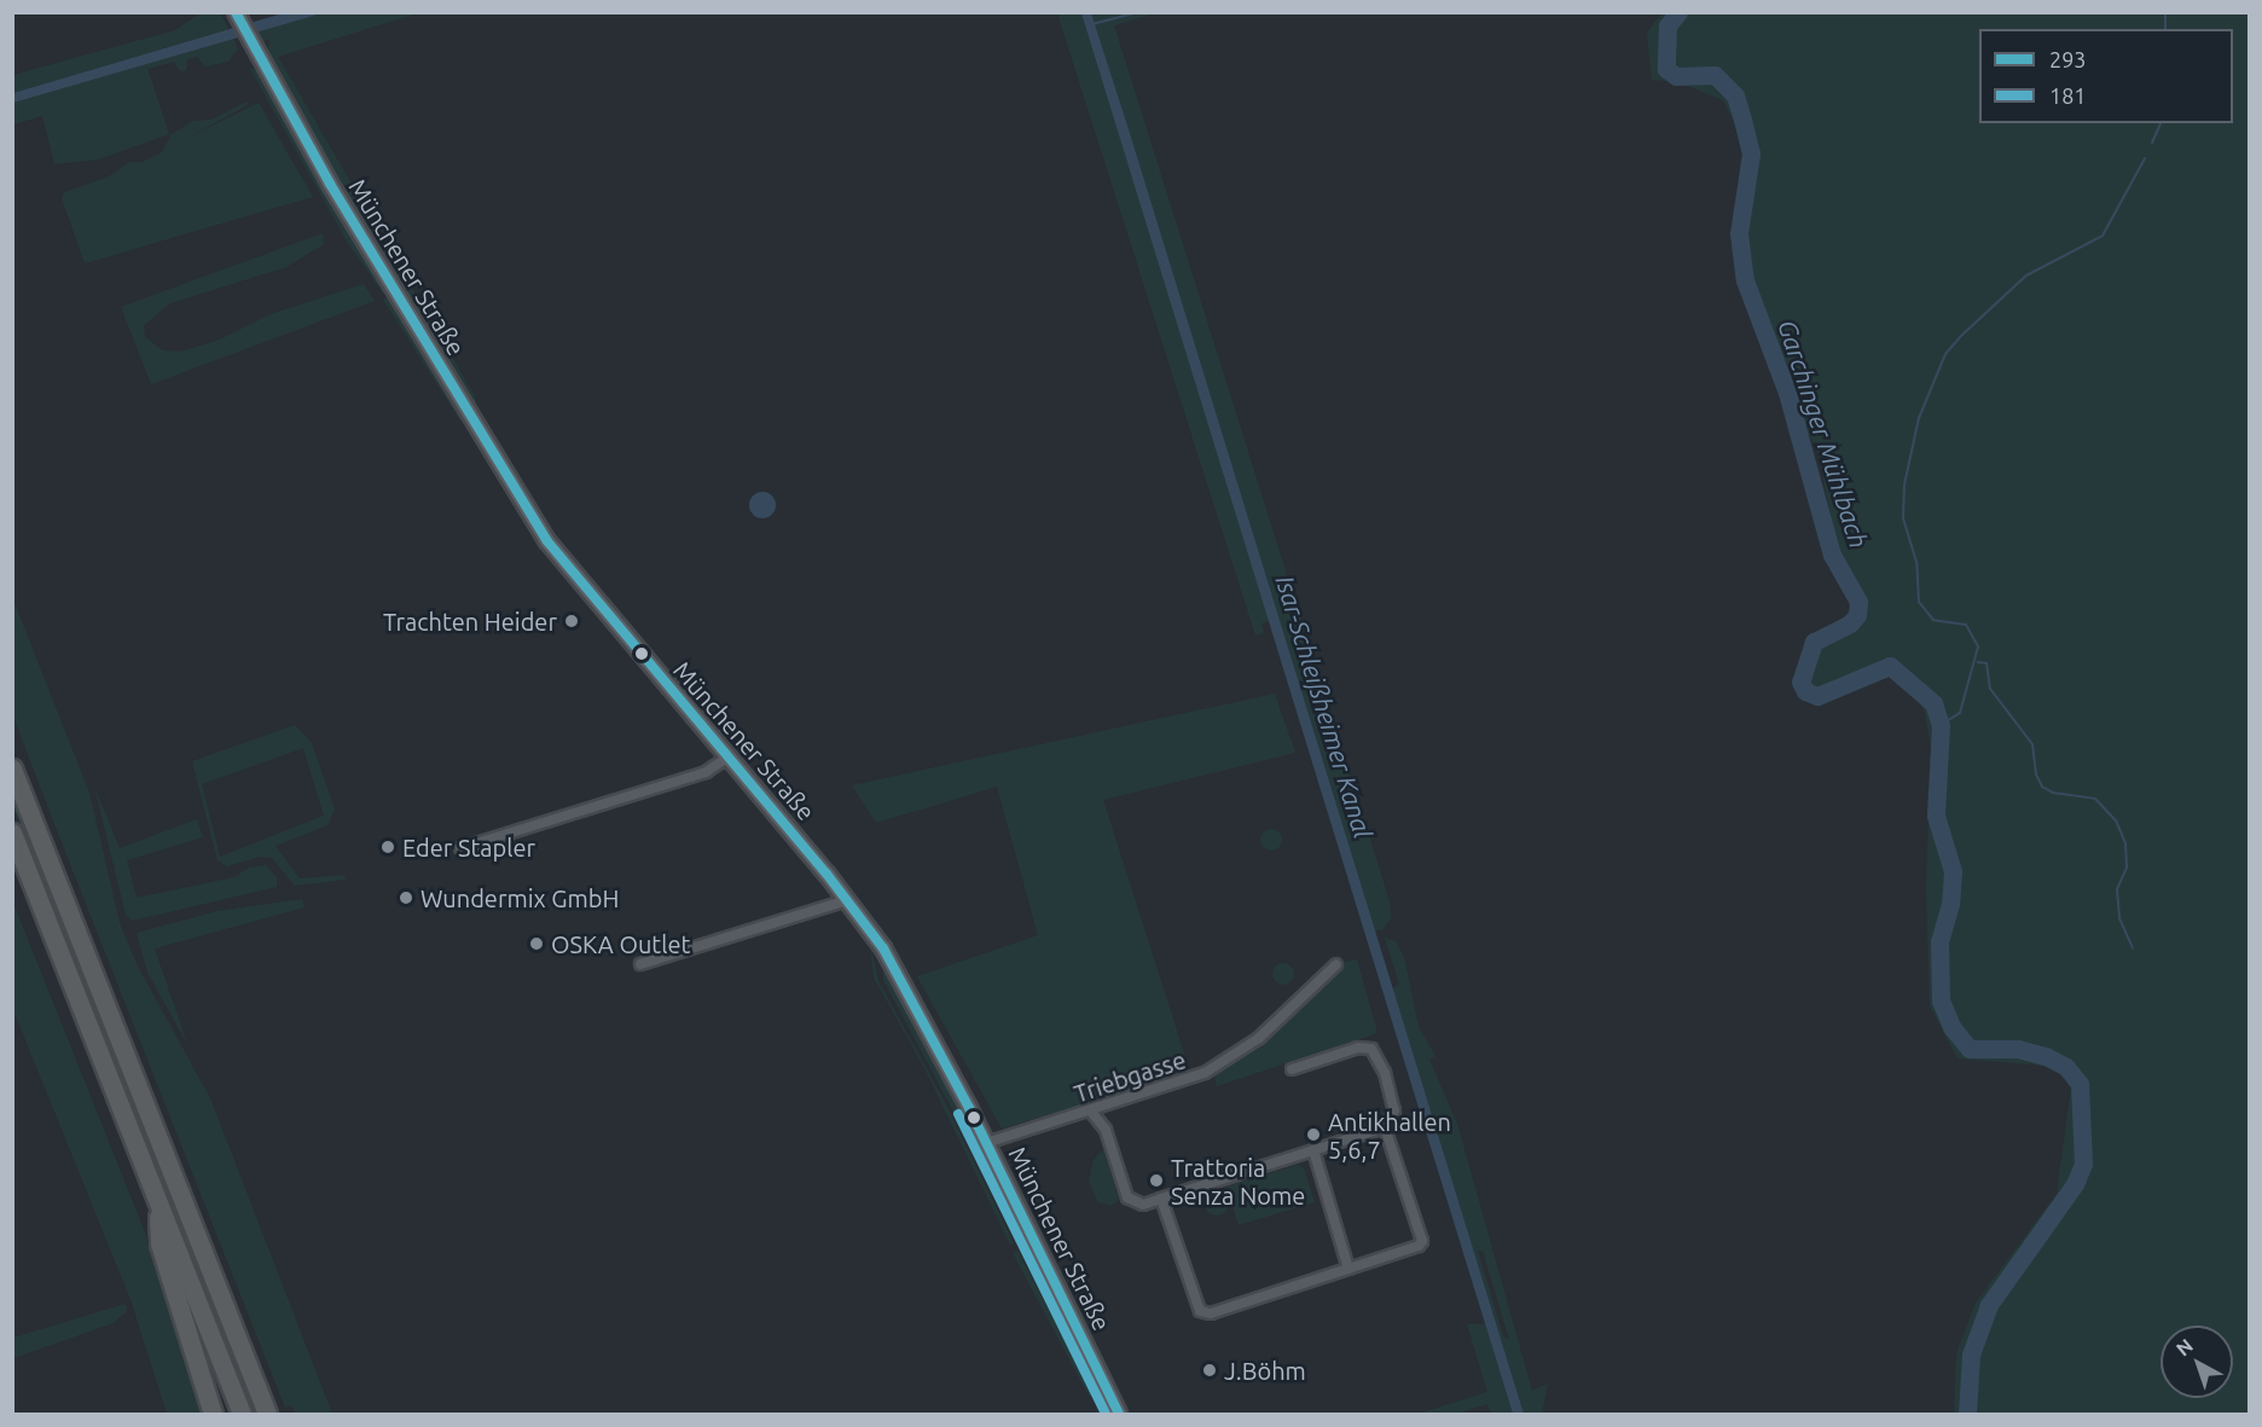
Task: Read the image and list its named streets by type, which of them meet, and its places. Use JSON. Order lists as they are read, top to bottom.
{
  "streets": {
    "main road": ["Münchener Straße"],
    "street": ["Triebgasse"]
  },
  "crossings": [
    ["Münchener Straße", "Triebgasse"]
  ],
  "water": ["Garchinger Mühlbach", "Isar-Schleißheimer Kanal"],
  "places": [
    "Trachten Heider",
    "Eder Stapler",
    "Wundermix GmbH",
    "OSKA Outlet",
    "Antikhallen 5,6,7",
    "Trattoria Senza Nome",
    "J.Böhm"
  ],
  "lines": ["transit line 293", "transit line 181"],
  "legend": ["293", "181"],
  "north": "top left"
}
